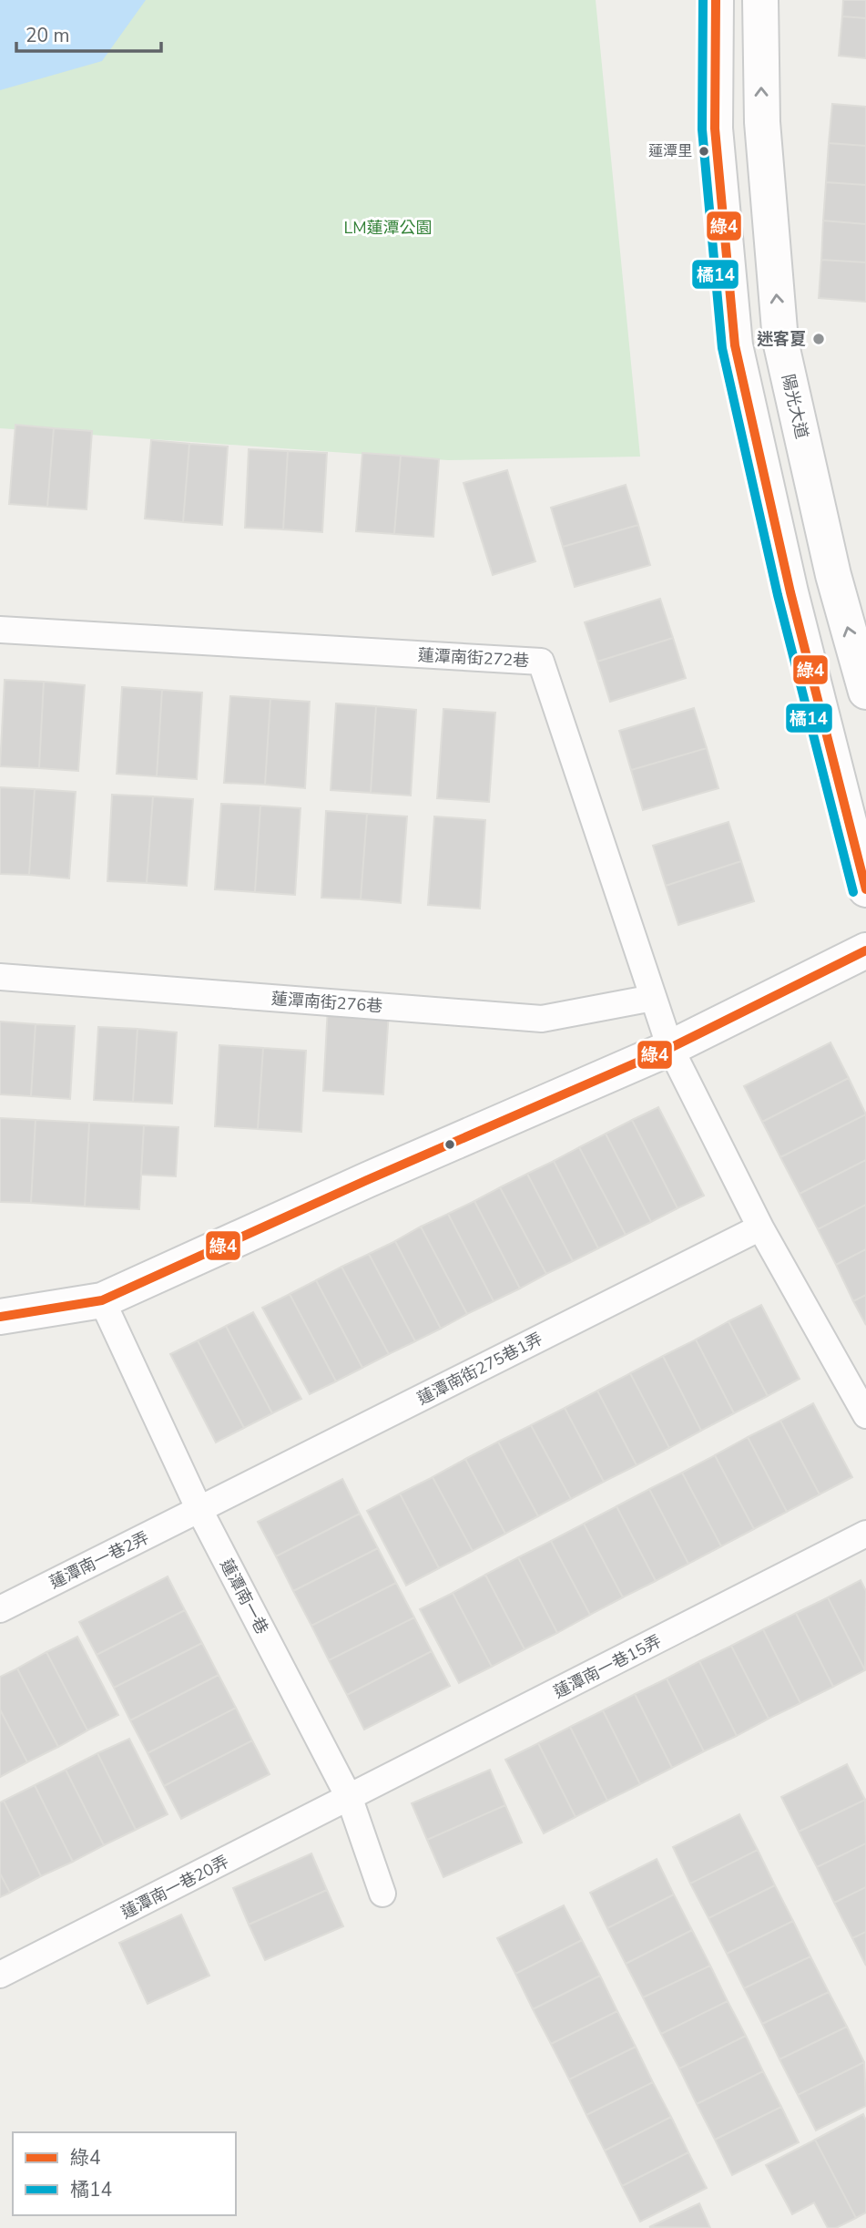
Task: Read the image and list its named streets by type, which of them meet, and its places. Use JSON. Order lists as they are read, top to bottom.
{
  "streets": {
    "street": ["陽光大道"],
    "lane": [
      "蓮潭南街272巷",
      "蓮潭南街276巷",
      "蓮潭南街275巷1弄",
      "蓮潭南一巷2弄",
      "蓮潭南一巷",
      "蓮潭南一巷15弄",
      "蓮潭南一巷20弄"
    ]
  },
  "crossings": [
    ["蓮潭南街272巷", "蓮潭南街276巷"],
    ["蓮潭南街272巷", "蓮潭南街275巷1弄"],
    ["蓮潭南街275巷1弄", "蓮潭南一巷2弄"],
    ["蓮潭南街275巷1弄", "蓮潭南一巷"],
    ["蓮潭南一巷2弄", "蓮潭南一巷"],
    ["蓮潭南一巷", "蓮潭南一巷15弄"],
    ["蓮潭南一巷", "蓮潭南一巷20弄"],
    ["蓮潭南一巷15弄", "蓮潭南一巷20弄"]
  ],
  "parks": ["LM蓮潭公園"],
  "places": ["蓮潭里", "迷客夏"],
  "lines": ["transit line 綠4", "transit line 橘14"],
  "legend": ["綠4", "橘14"],
  "scale_bar": "20 m"
}
